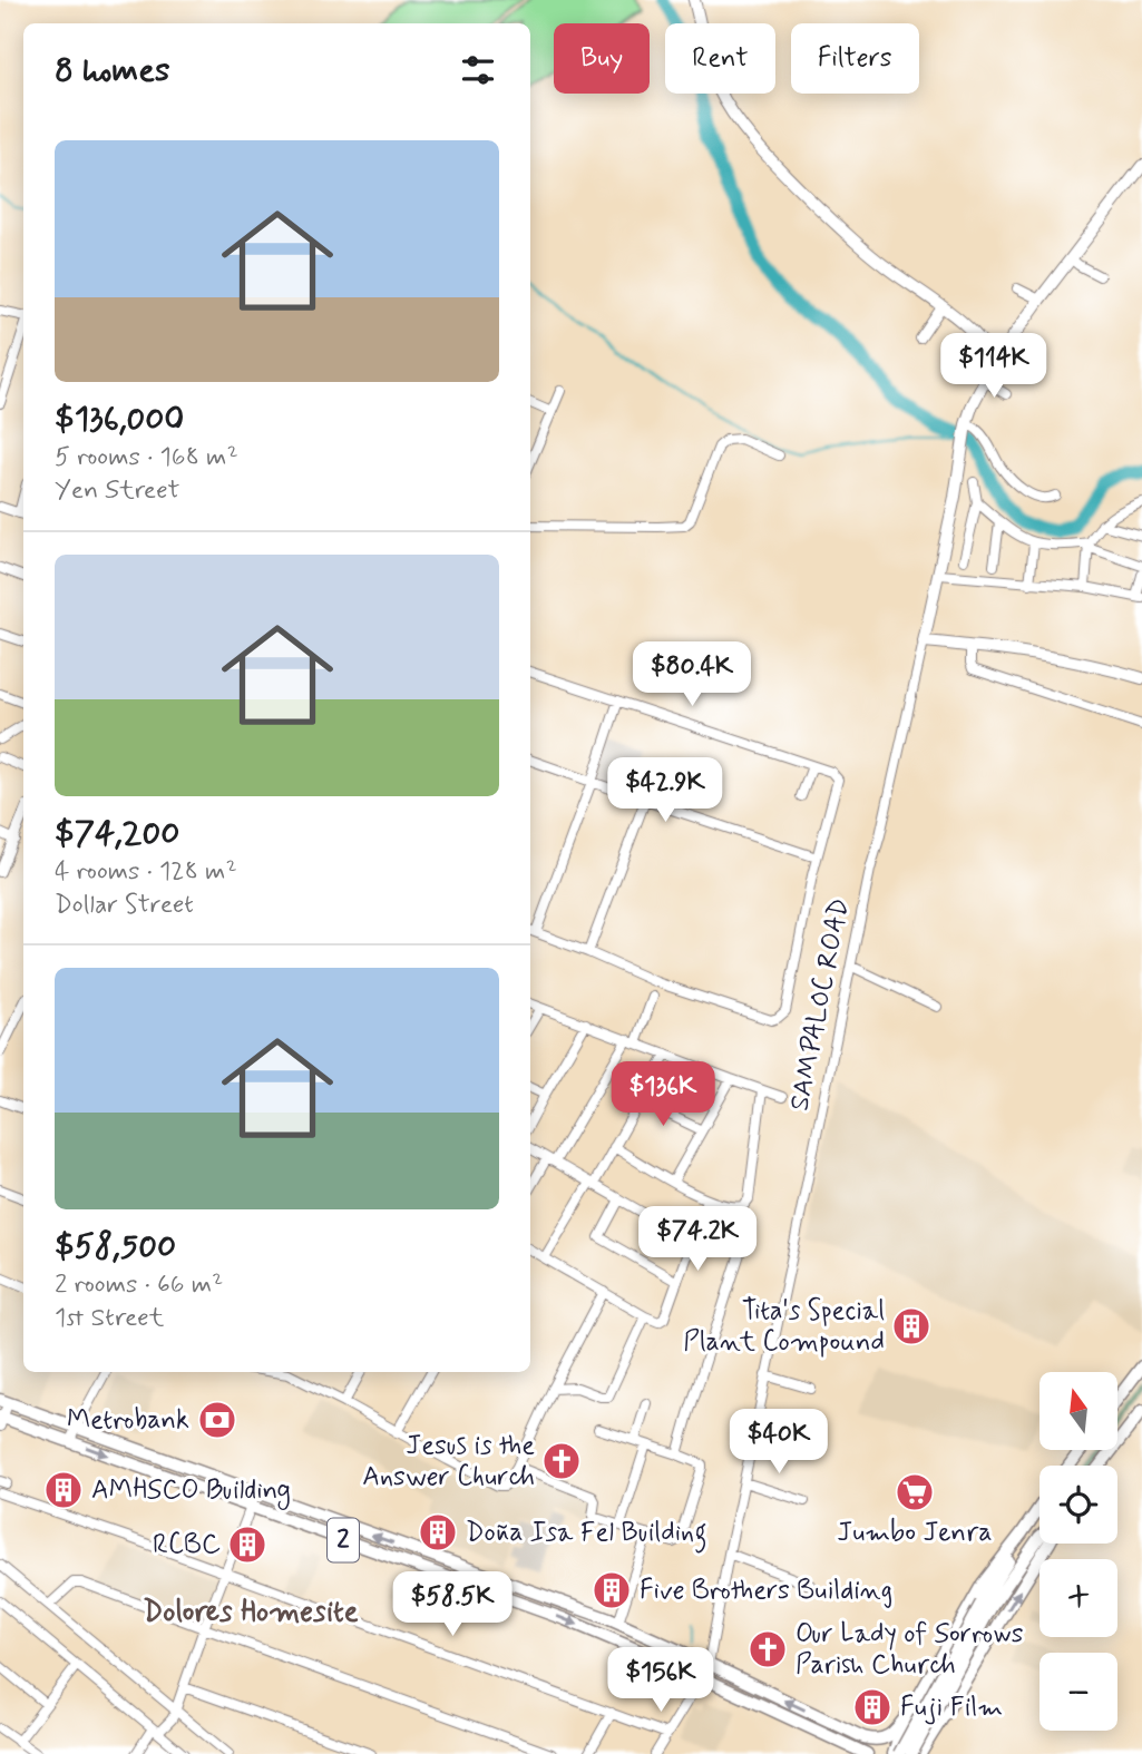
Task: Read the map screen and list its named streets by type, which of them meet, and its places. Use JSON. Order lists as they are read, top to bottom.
{
  "streets": {
    "highway": ["2"],
    "main road": ["SAMPALOC ROAD"]
  },
  "crossings": [
    ["SAMPALOC ROAD", "2"]
  ],
  "districts": ["Dolores Homesite"],
  "places": {
    "building": [
      "Tita's Special Plant Compound",
      "AMHSCO Building",
      "Doña Isa Fel Building",
      "RCBC",
      "Five Brothers Building",
      "Fuji Film"
    ],
    "bank": ["Metrobank"],
    "church": ["Jesus is the Answer Church", "Our Lady of Sorrows Parish Church"],
    "supermarket": ["Jumbo Jenra"]
  },
  "north": "top",
  "page": {
    "chip": ["Buy", "Rent", "Filters"],
    "heading": "8 homes",
    "list": [
      {
        "name": "$136,000",
        "note": "5 rooms · 168 m² · Yen Street"
      },
      {
        "name": "$74,200",
        "note": "4 rooms · 128 m² · Dollar Street"
      },
      {
        "name": "$58,500",
        "note": "2 rooms · 66 m² · 1st Street"
      }
    ],
    "price": [
      "$114K",
      "$80.4K",
      "$42.9K",
      "$136K",
      "$74.2K",
      "$40K",
      "$58.5K",
      "$156K"
    ],
    "map_buttons": ["+", "−"]
  }
}
